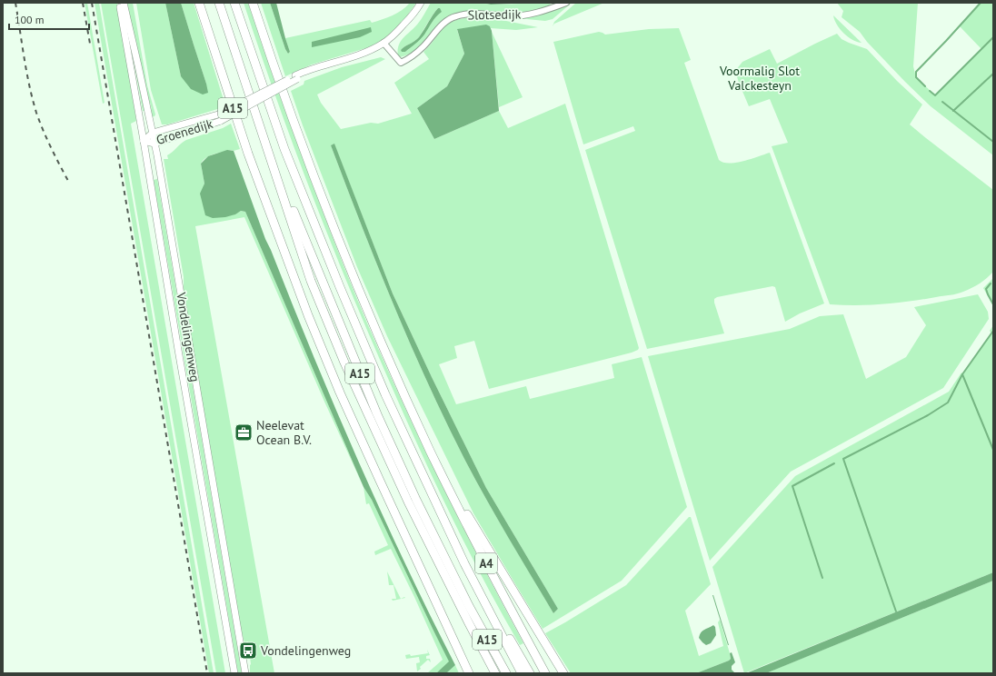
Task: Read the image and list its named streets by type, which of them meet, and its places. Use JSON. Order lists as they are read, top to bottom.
{
  "streets": {
    "highway": ["A15", "A4"],
    "main road": ["Groenedijk", "Vondelingenweg"],
    "street": ["Slotsedijk"]
  },
  "crossings": [
    ["Slotsedijk", "Groenedijk"],
    ["A15", "A4"],
    ["Groenedijk", "Vondelingenweg"]
  ],
  "parks": ["Voormalig Slot Valckesteyn"],
  "places": {
    "office": ["Neelevat Ocean B.V."],
    "bus stop": ["Vondelingenweg"]
  },
  "scale_bar": "100 m"
}
